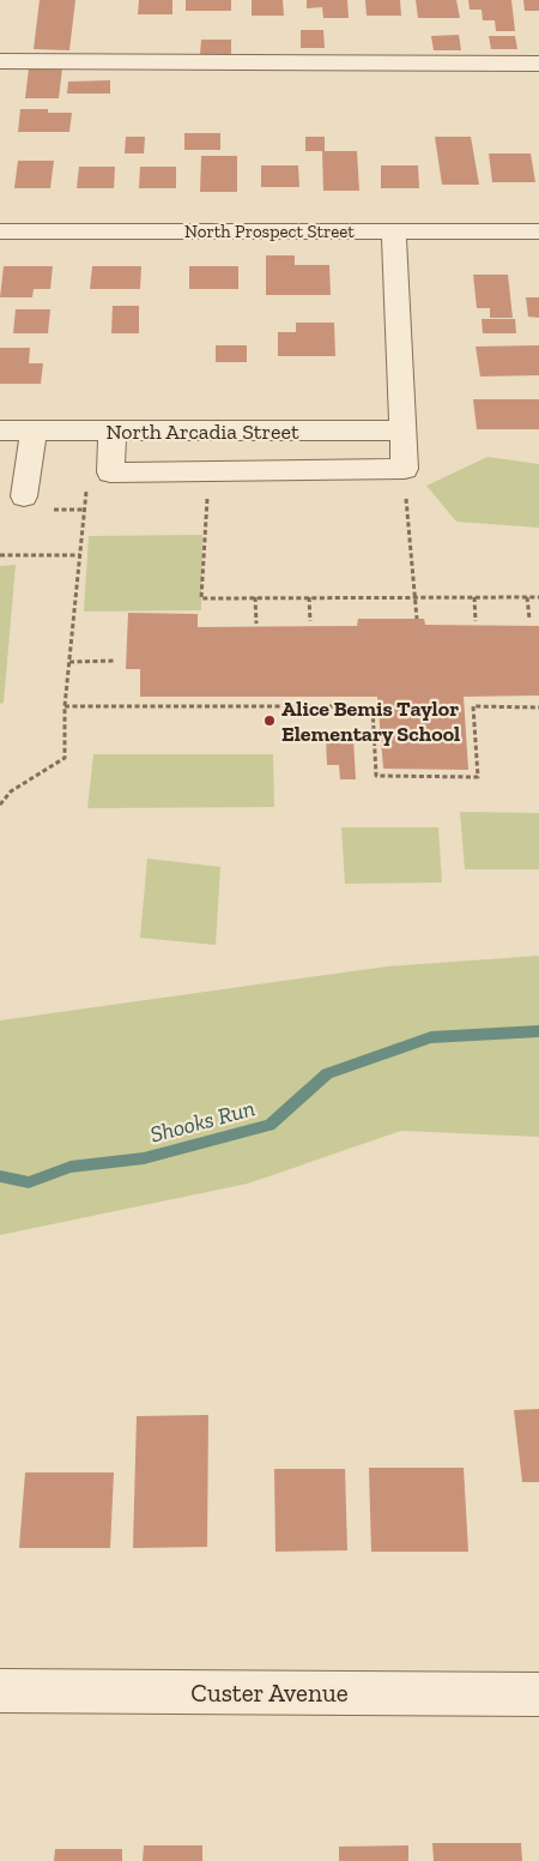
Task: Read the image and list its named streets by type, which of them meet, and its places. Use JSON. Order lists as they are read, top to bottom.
{
  "streets": {
    "street": ["North Prospect Street", "North Arcadia Street", "Custer Avenue"]
  },
  "water": ["Shooks Run"],
  "places": ["Alice Bemis Taylor Elementary School"]
}
